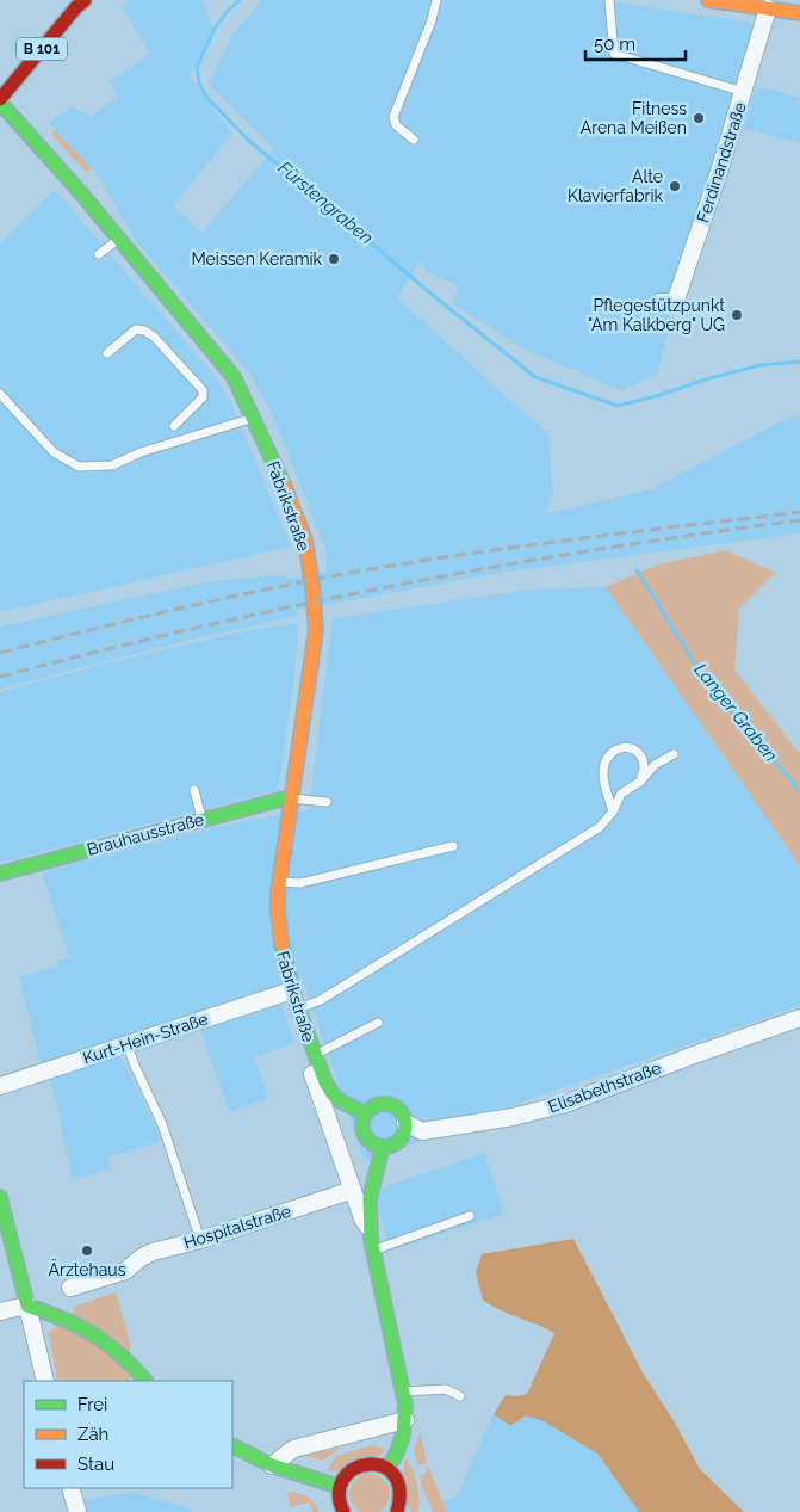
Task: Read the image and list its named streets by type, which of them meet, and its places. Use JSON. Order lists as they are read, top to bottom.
{
  "streets": {
    "street": [
      "B 101",
      "Ferdinandstraße",
      "Fabrikstraße",
      "Brauhausstraße",
      "Kurt-Hein-Straße",
      "Elisabethstraße",
      "Hospitalstraße"
    ]
  },
  "crossings": [
    ["B 101", "Fabrikstraße"],
    ["Fabrikstraße", "Brauhausstraße"],
    ["Fabrikstraße", "Kurt-Hein-Straße"],
    ["Fabrikstraße", "Elisabethstraße"]
  ],
  "water": ["Fürstengraben", "Langer Graben"],
  "places": [
    "Fitness Arena Meißen",
    "Alte Klavierfabrik",
    "Meissen Keramik",
    "Pflegestützpunkt \"Am Kalkberg\" UG",
    "Ärztehaus"
  ],
  "legend": ["Frei", "Zäh", "Stau"],
  "scale_bar": "50 m"
}
